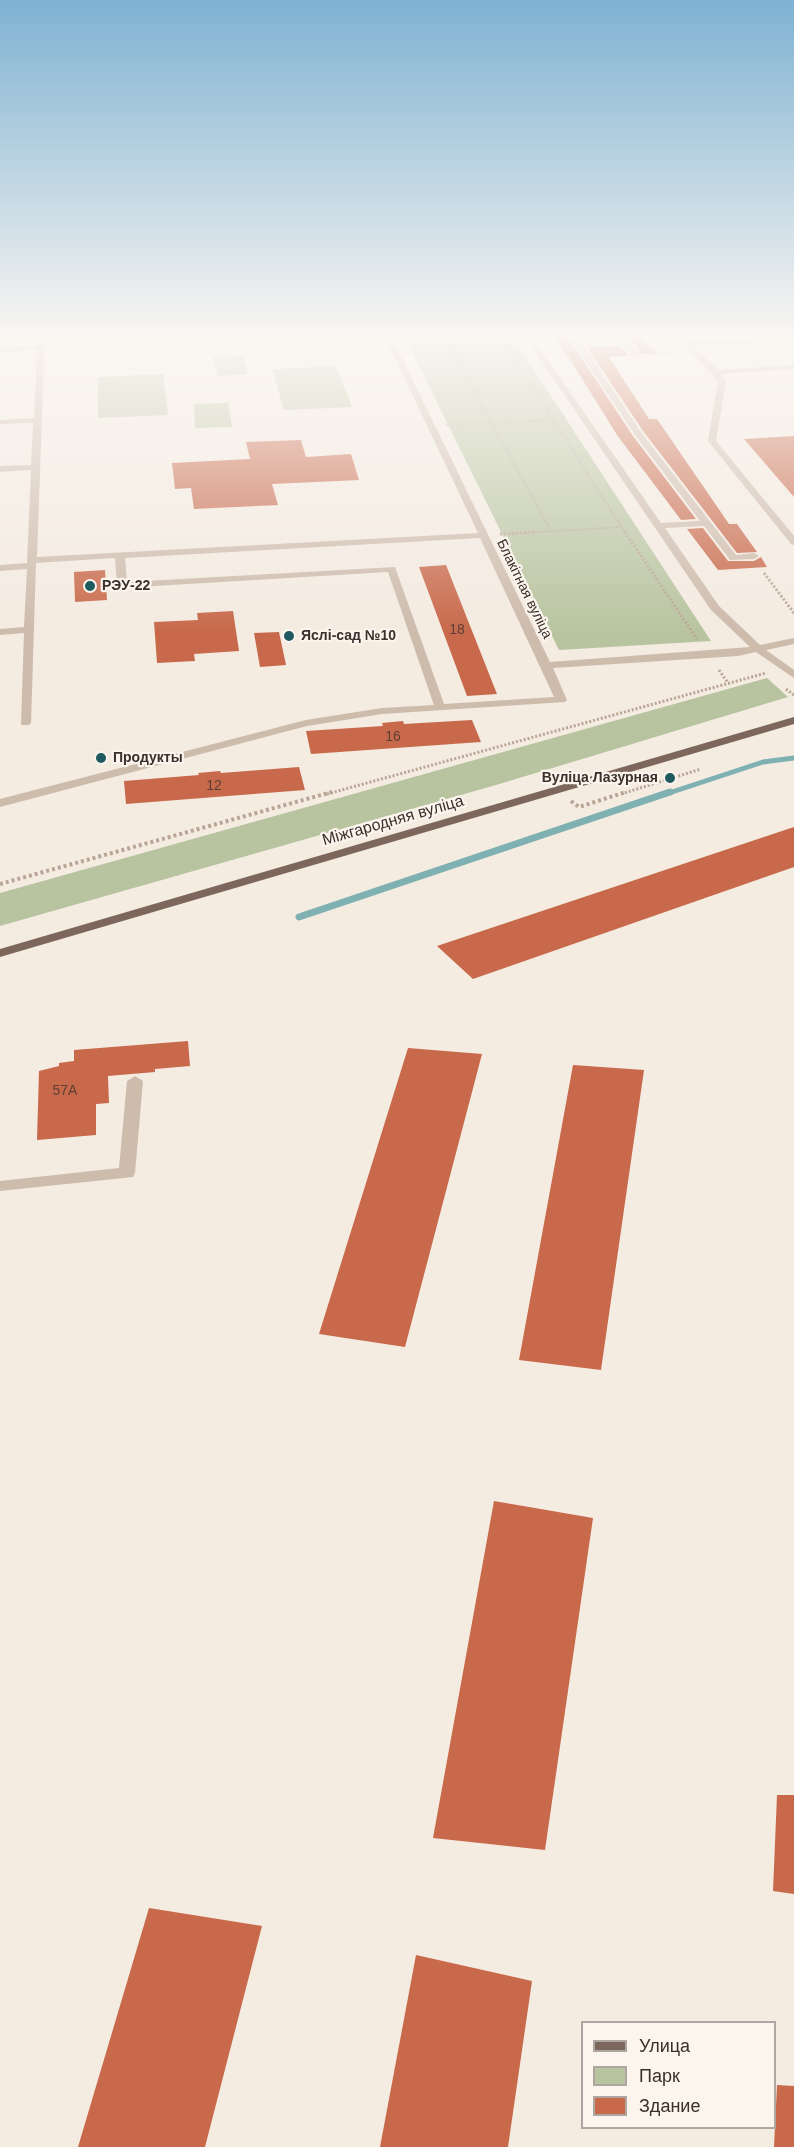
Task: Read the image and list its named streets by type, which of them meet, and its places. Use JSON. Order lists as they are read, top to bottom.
{
  "streets": {
    "main road": ["Міжгародняя вуліца"],
    "street": ["Блакітная вуліца"]
  },
  "places": [
    "РЭУ-22",
    "Яслі-сад №10",
    "Продукты",
    "Вуліца Лазурная"
  ],
  "house_numbers": [
    "18",
    "16",
    "12",
    "57А"
  ],
  "legend": ["Улица", "Парк", "Здание"]
}
